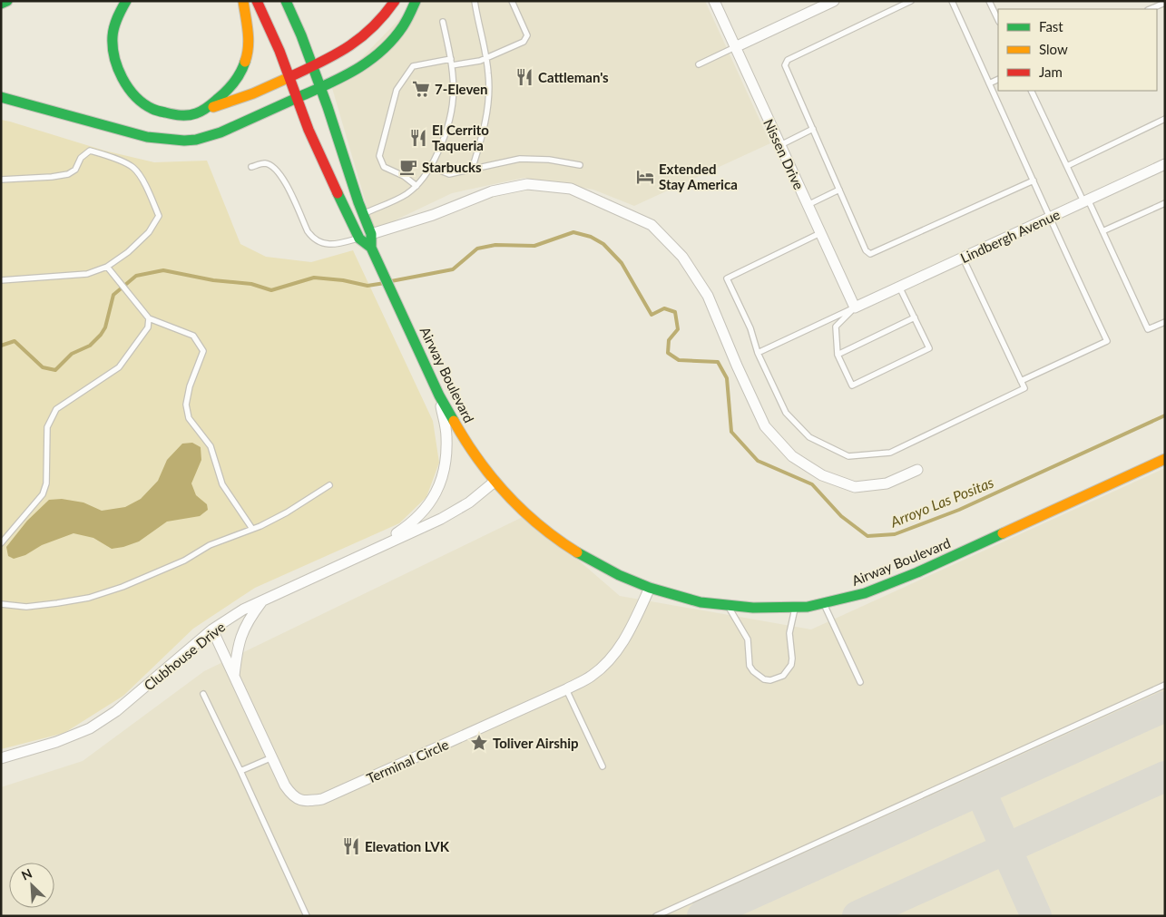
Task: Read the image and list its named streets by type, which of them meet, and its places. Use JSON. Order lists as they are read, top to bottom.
{
  "streets": {
    "main road": ["Airway Boulevard"],
    "street": [
      "Nissen Drive",
      "Lindbergh Avenue",
      "Clubhouse Drive",
      "Terminal Circle"
    ]
  },
  "crossings": [
    ["Nissen Drive", "Lindbergh Avenue"],
    ["Airway Boulevard", "Clubhouse Drive"],
    ["Airway Boulevard", "Terminal Circle"],
    ["Clubhouse Drive", "Terminal Circle"]
  ],
  "water": ["Arroyo Las Positas"],
  "places": {
    "restaurant": ["Cattleman's", "El Cerrito Taqueria", "Elevation LVK"],
    "supermarket": ["7-Eleven"],
    "cafe": ["Starbucks"],
    "hotel": ["Extended Stay America"],
    "place": ["Toliver Airship"]
  },
  "legend": ["Fast", "Slow", "Jam"],
  "north": "top left"
}
